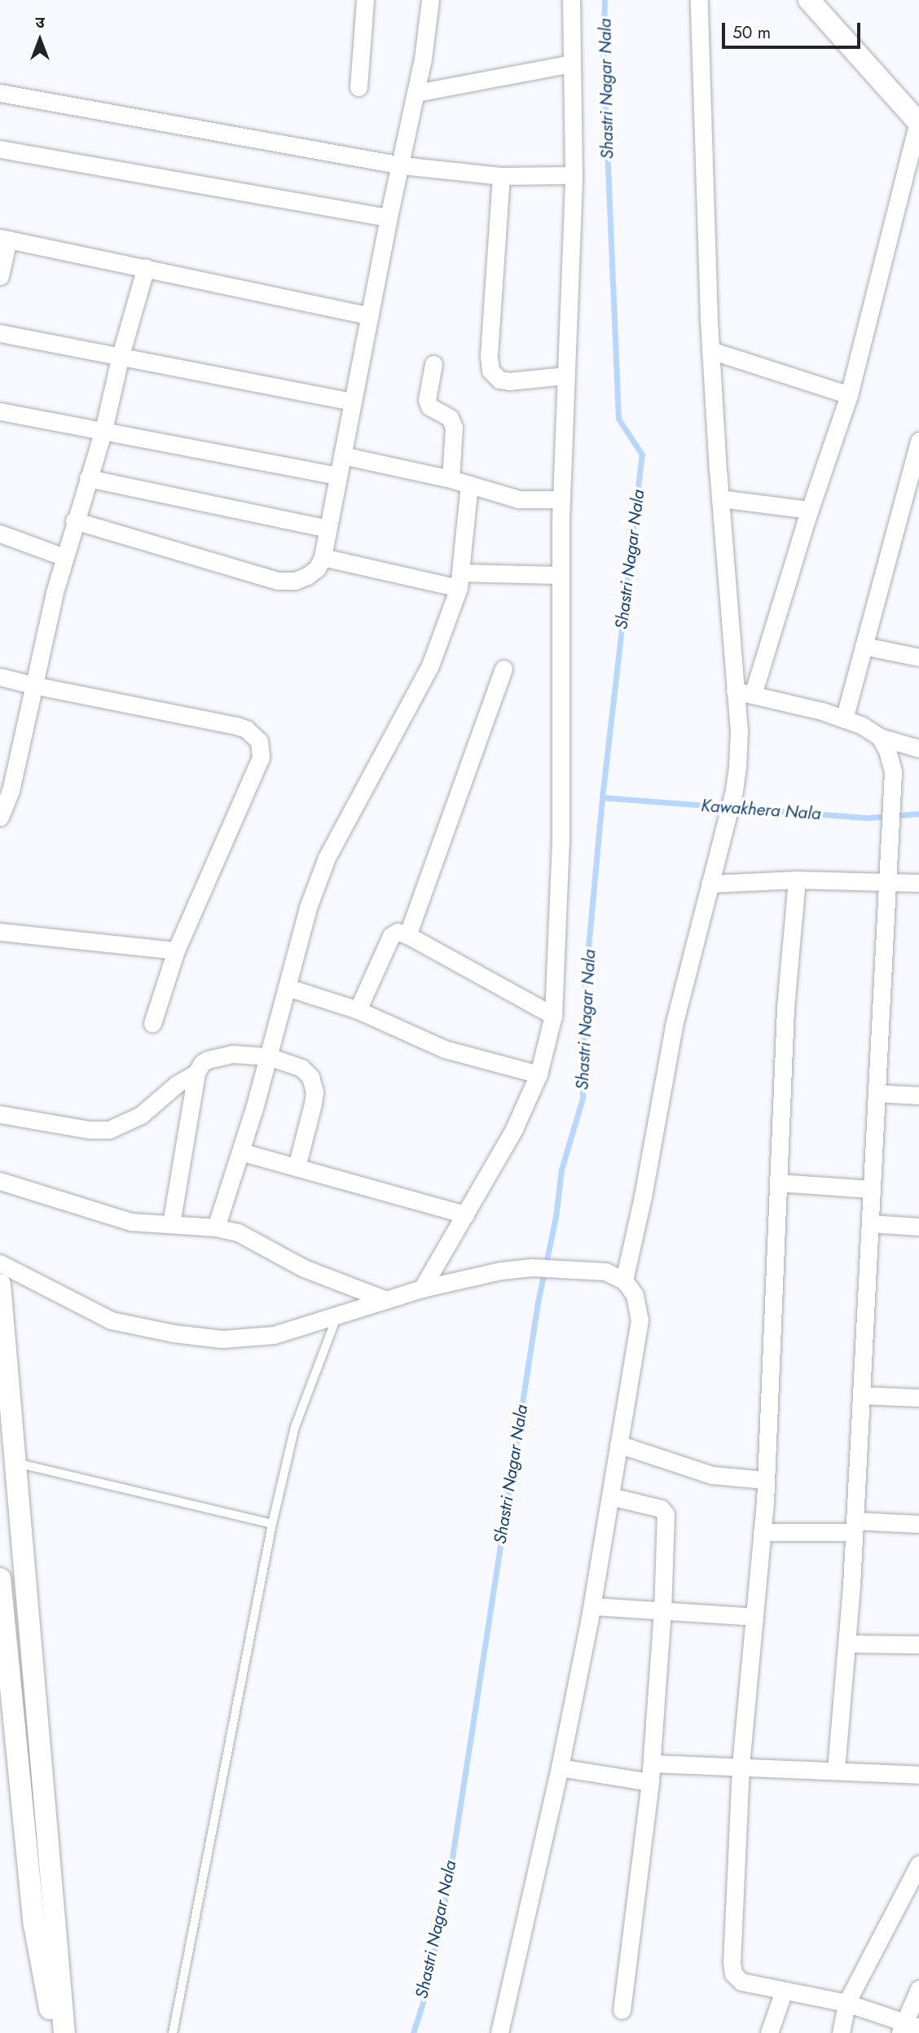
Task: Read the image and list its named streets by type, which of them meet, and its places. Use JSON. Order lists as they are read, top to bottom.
{
  "water": ["Shastri Nagar Nala", "Kawakhera Nala"],
  "scale_bar": "50 m",
  "north": "top"
}
